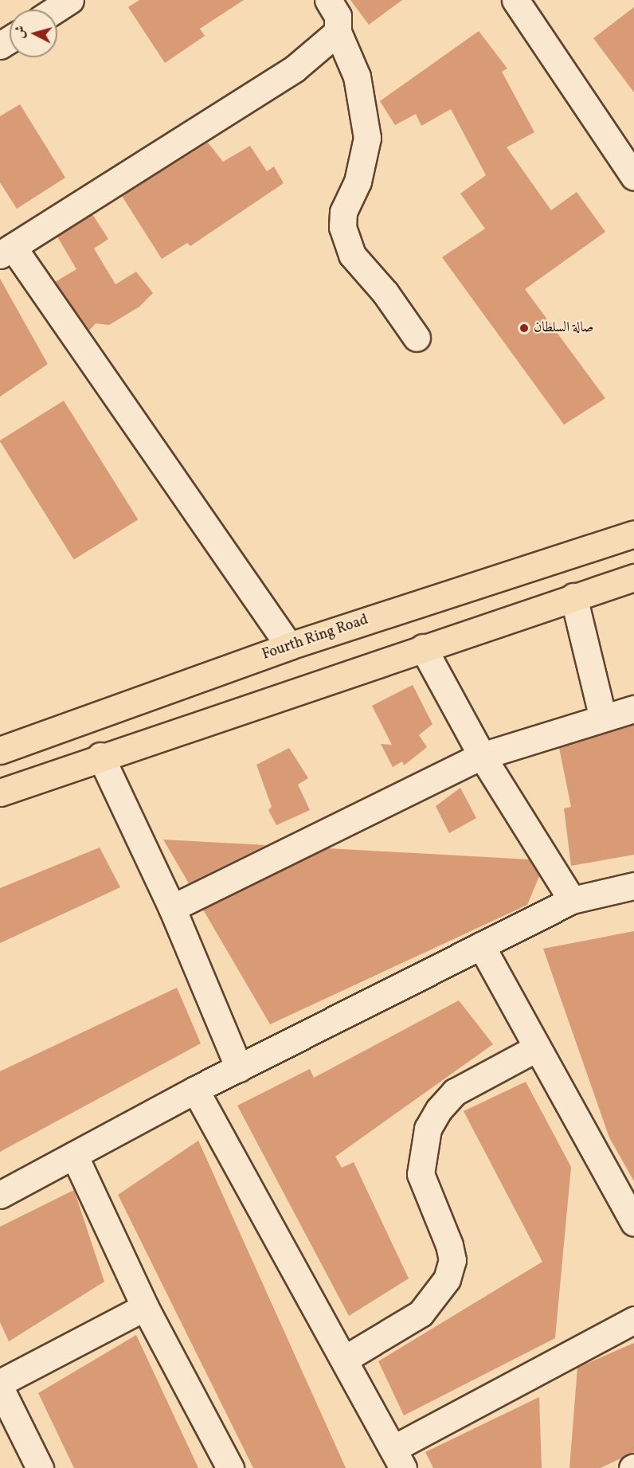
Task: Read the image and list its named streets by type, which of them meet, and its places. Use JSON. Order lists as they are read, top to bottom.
{
  "streets": {
    "main road": ["Fourth Ring Road"]
  },
  "places": ["صالة السلطان"],
  "north": "left"
}
